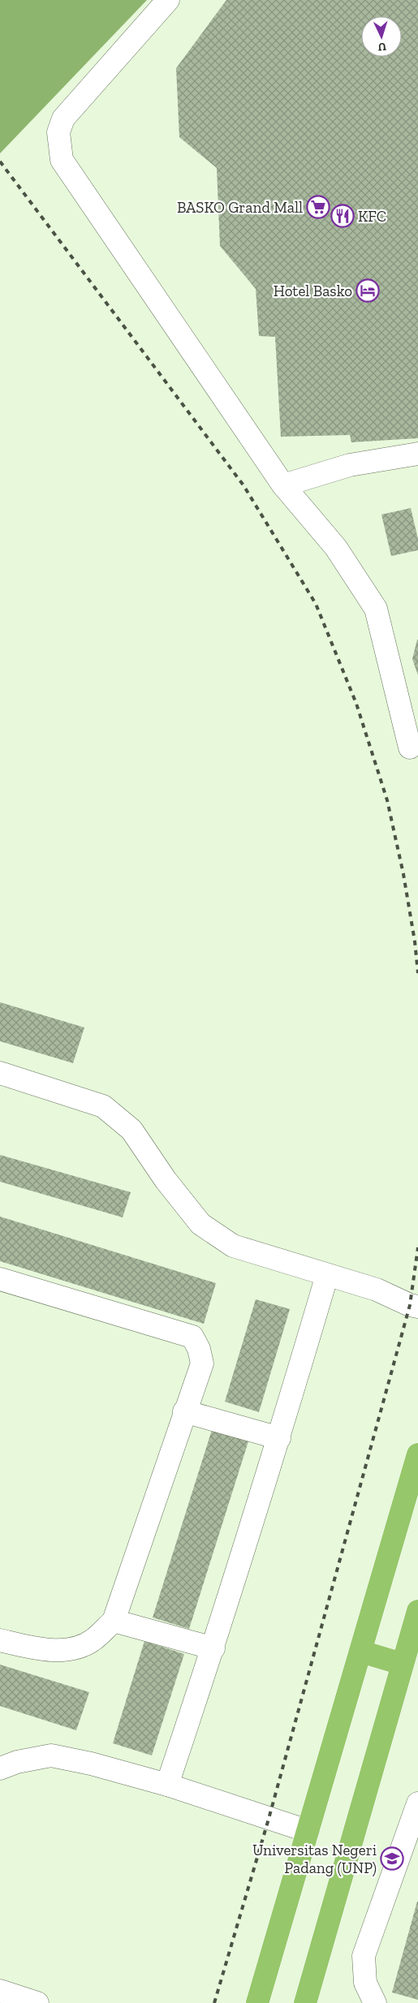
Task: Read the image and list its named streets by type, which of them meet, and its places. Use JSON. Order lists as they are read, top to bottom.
{
  "places": {
    "supermarket": ["BASKO Grand Mall"],
    "restaurant": ["KFC"],
    "hotel": ["Hotel Basko"],
    "school or university": ["Universitas Negeri Padang (UNP)"]
  },
  "north": "bottom"
}
